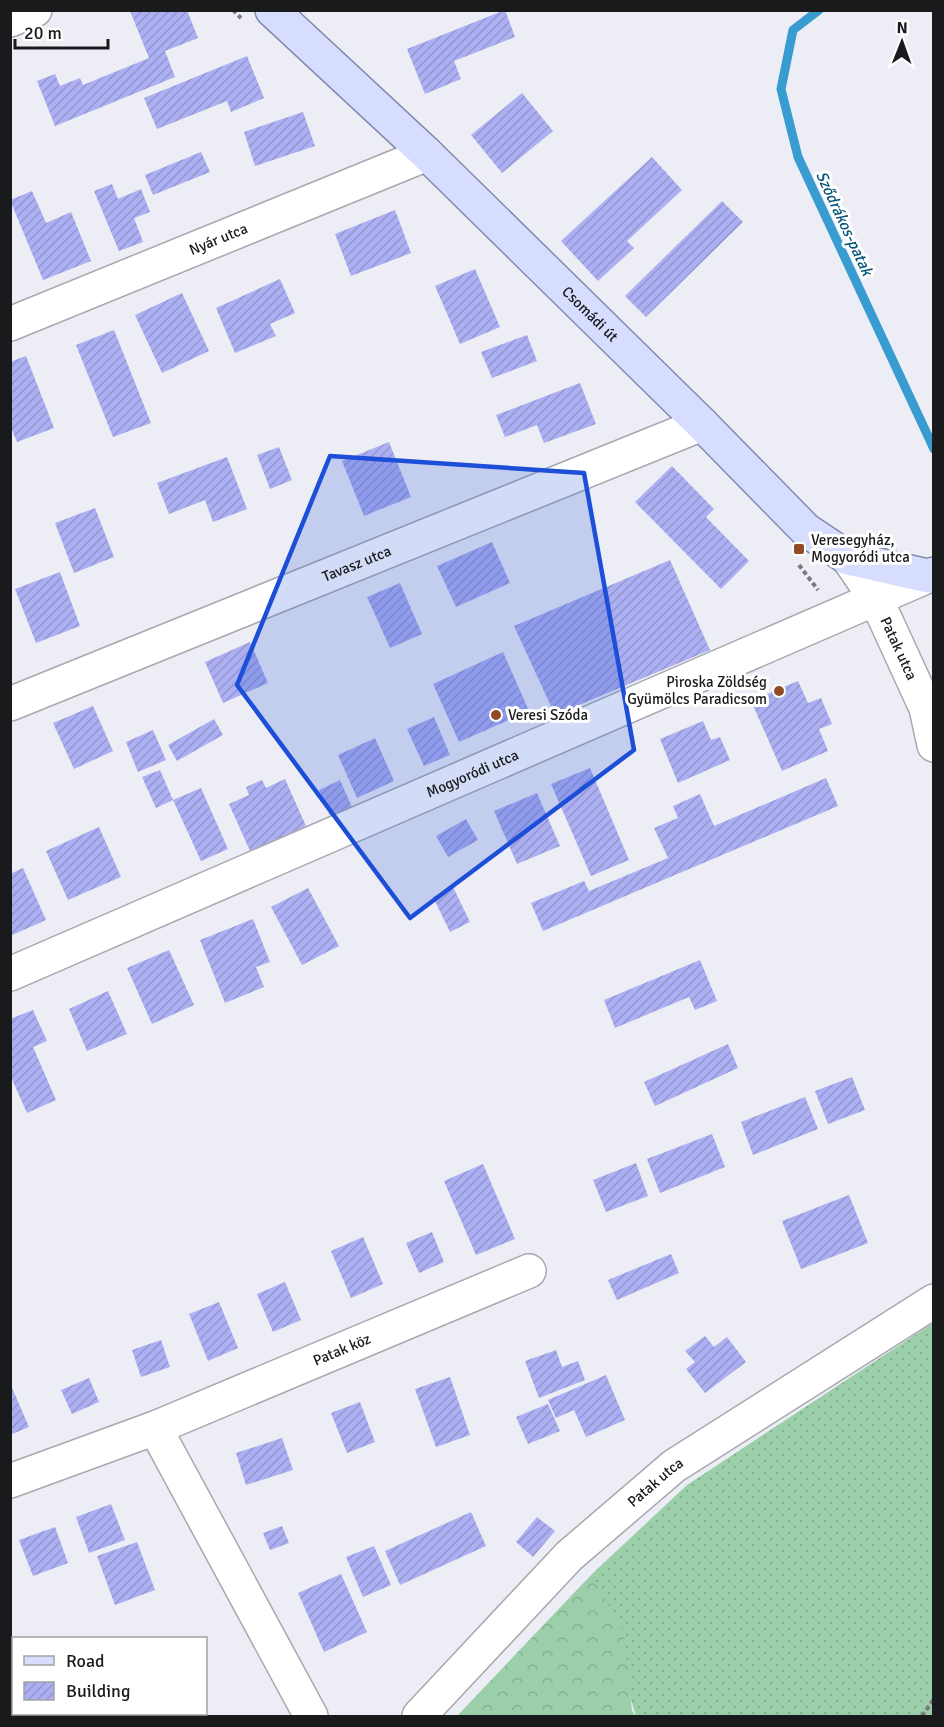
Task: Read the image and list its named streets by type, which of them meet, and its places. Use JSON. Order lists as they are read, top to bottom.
{
  "streets": {
    "main road": ["Csomádi út"],
    "street": [
      "Nyár utca",
      "Tavasz utca",
      "Patak utca",
      "Mogyoródi utca",
      "Patak köz"
    ]
  },
  "crossings": [
    ["Nyár utca", "Csomádi út"],
    ["Csomádi út", "Tavasz utca"],
    ["Csomádi út", "Patak utca"],
    ["Csomádi út", "Mogyoródi utca"],
    ["Patak utca", "Mogyoródi utca"]
  ],
  "water": ["Sződrákos-patak"],
  "places": {
    "transit": ["Veresegyház, Mogyoródi utca"],
    "other": ["Piroska Zöldség Gyümölcs Paradicsom", "Veresi Szóda"]
  },
  "legend": ["Road", "Building"],
  "scale_bar": "20 m",
  "north": "top"
}
